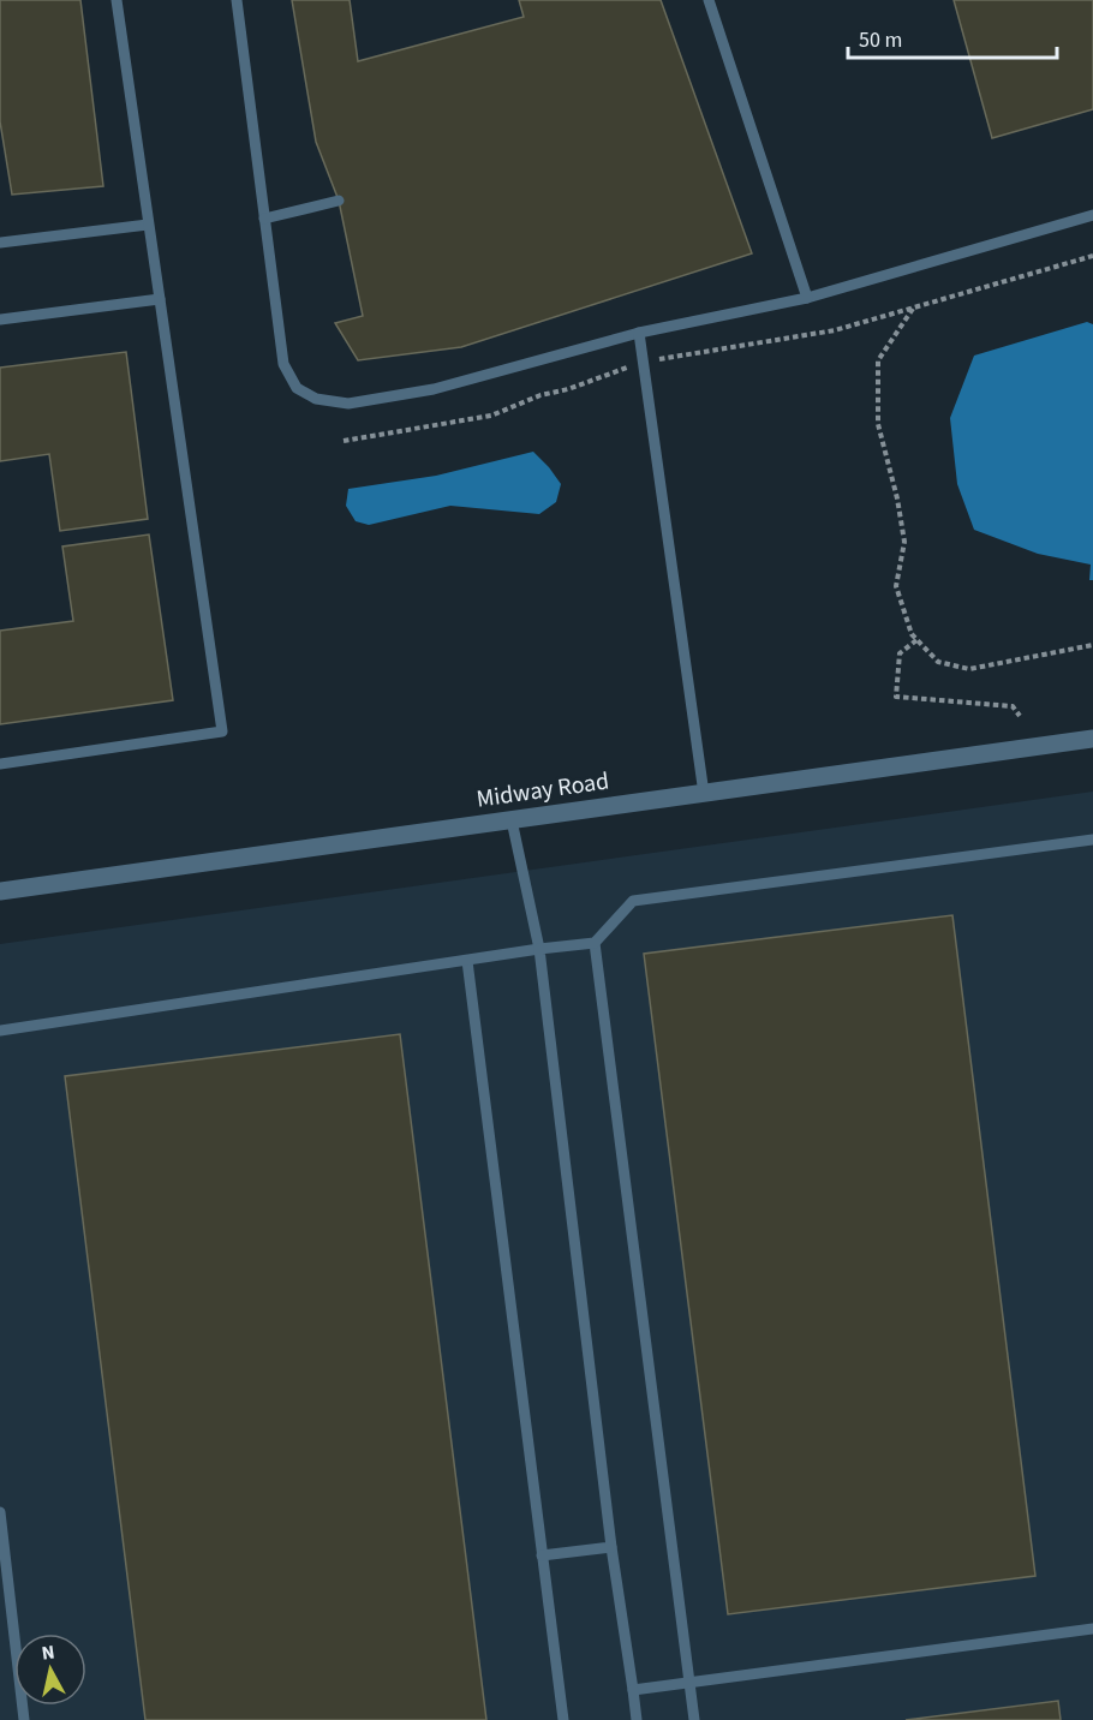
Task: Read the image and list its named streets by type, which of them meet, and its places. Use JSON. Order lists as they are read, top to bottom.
{
  "streets": {
    "street": ["Midway Road"]
  },
  "scale_bar": "50 m",
  "north": "top"
}
